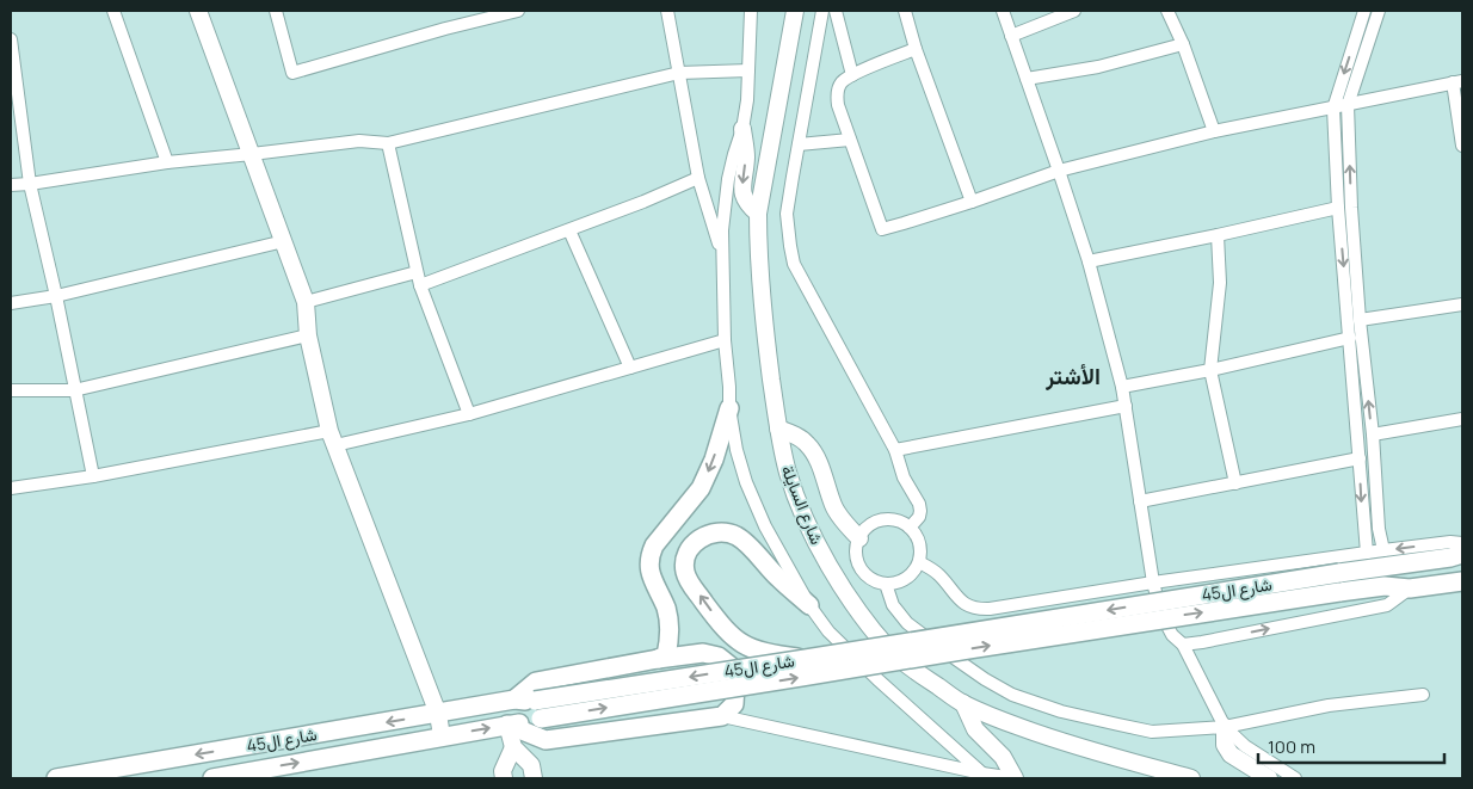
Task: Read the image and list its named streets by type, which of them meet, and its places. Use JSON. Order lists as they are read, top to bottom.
{
  "streets": {
    "main road": ["شارع السايلة", "شارع ال45"]
  },
  "districts": ["الأشتر"],
  "scale_bar": "100 m"
}
